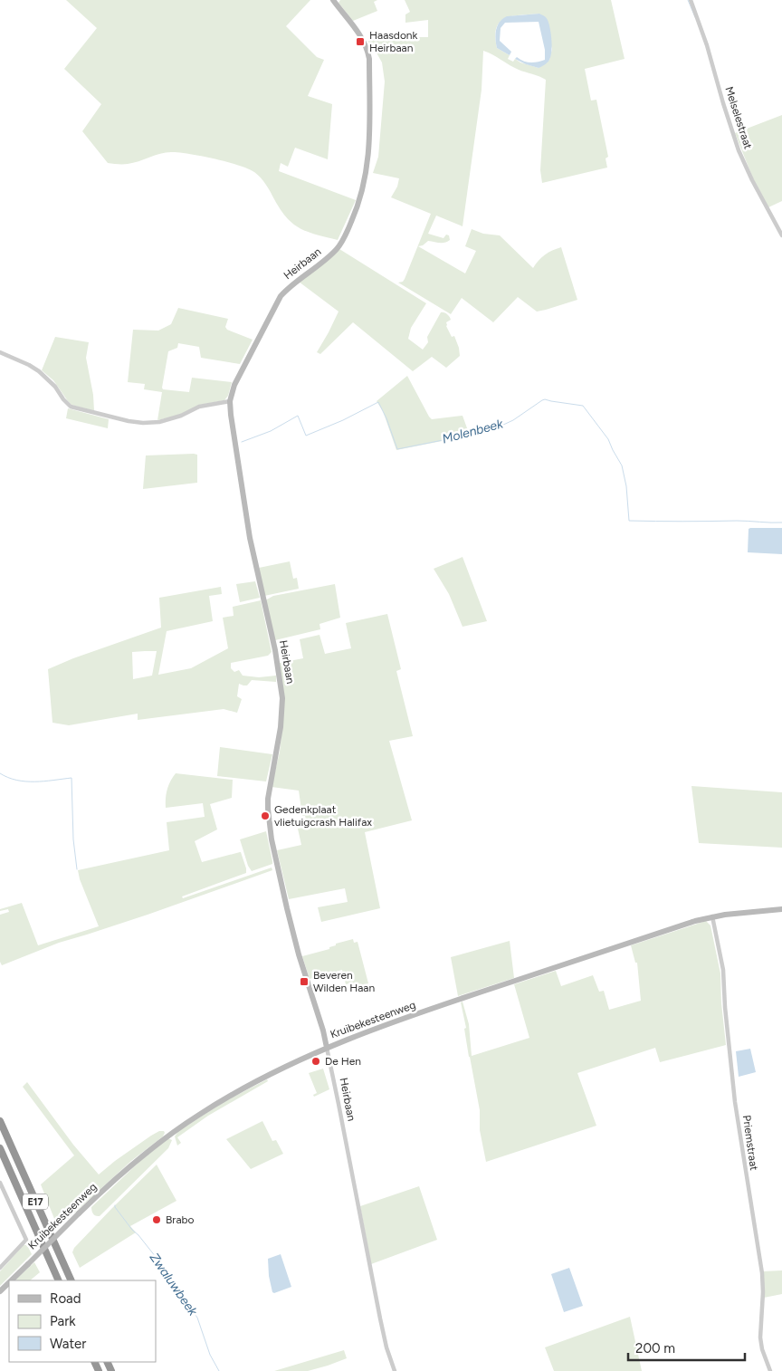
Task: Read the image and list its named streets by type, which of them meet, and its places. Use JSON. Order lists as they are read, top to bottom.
{
  "streets": {
    "highway": ["E17"],
    "street": [
      "Melselestraat",
      "Heirbaan",
      "Kruibekesteenweg",
      "Priemstraat"
    ]
  },
  "crossings": [
    ["Heirbaan", "Kruibekesteenweg"],
    ["Kruibekesteenweg", "Priemstraat"]
  ],
  "water": ["Molenbeek", "Zwaluwbeek"],
  "places": {
    "transit": ["Haasdonk Heirbaan", "Beveren Wilden Haan"],
    "other": ["Gedenkplaat vlietuigcrash Halifax", "De Hen", "Brabo"]
  },
  "legend": ["Road", "Park", "Water"],
  "scale_bar": "200 m"
}
